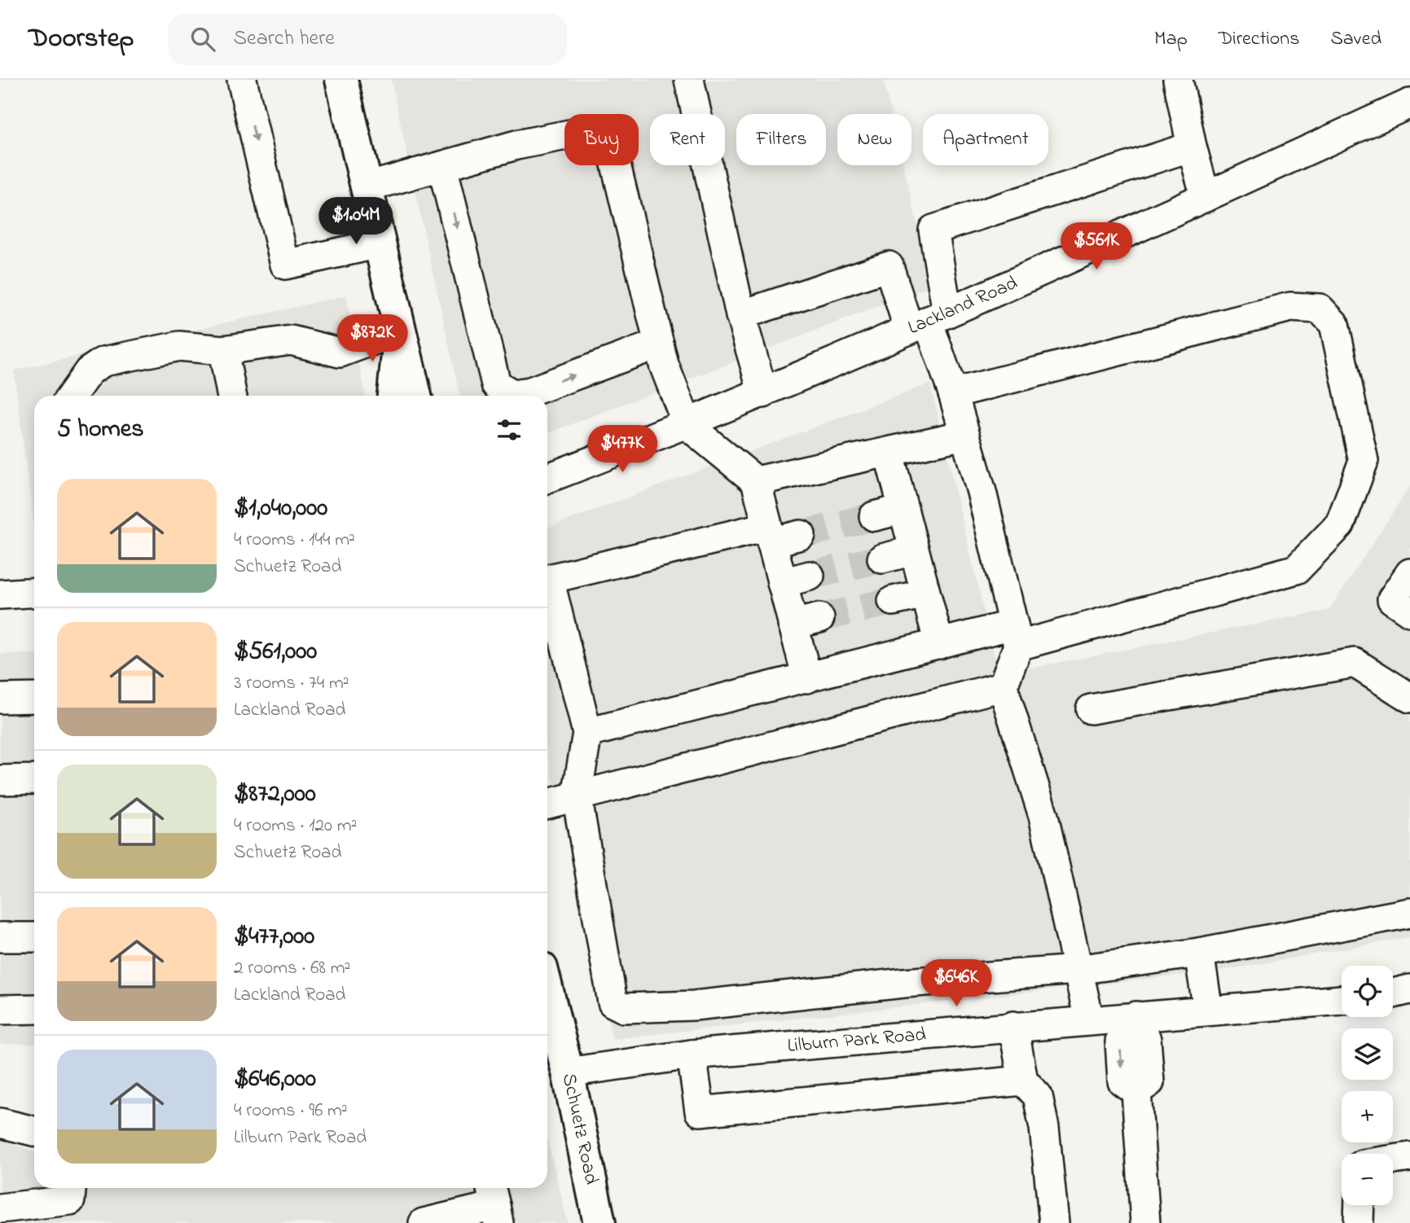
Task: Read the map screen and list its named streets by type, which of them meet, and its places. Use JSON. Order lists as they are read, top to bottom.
{
  "streets": {
    "main road": ["Schuetz Road"],
    "street": ["Lackland Road", "Lilburn Park Road"]
  },
  "crossings": [
    ["Lilburn Park Road", "Schuetz Road"]
  ],
  "page": {
    "header": "Doorstep",
    "search": "Search here",
    "nav": ["Map", "Directions", "Saved"],
    "chip": [
      "Buy",
      "Rent",
      "Filters",
      "New",
      "Apartment"
    ],
    "price": [
      "$1.04M",
      "$561K",
      "$872K",
      "$477K",
      "$646K"
    ],
    "heading": "5 homes",
    "list": [
      {
        "name": "$1,040,000",
        "note": "4 rooms · 144 m² · Schuetz Road"
      },
      {
        "name": "$561,000",
        "note": "3 rooms · 74 m² · Lackland Road"
      },
      {
        "name": "$872,000",
        "note": "4 rooms · 120 m² · Schuetz Road"
      },
      {
        "name": "$477,000",
        "note": "2 rooms · 68 m² · Lackland Road"
      },
      {
        "name": "$646,000",
        "note": "4 rooms · 96 m² · Lilburn Park Road"
      }
    ],
    "map_buttons": ["+", "−"]
  }
}
